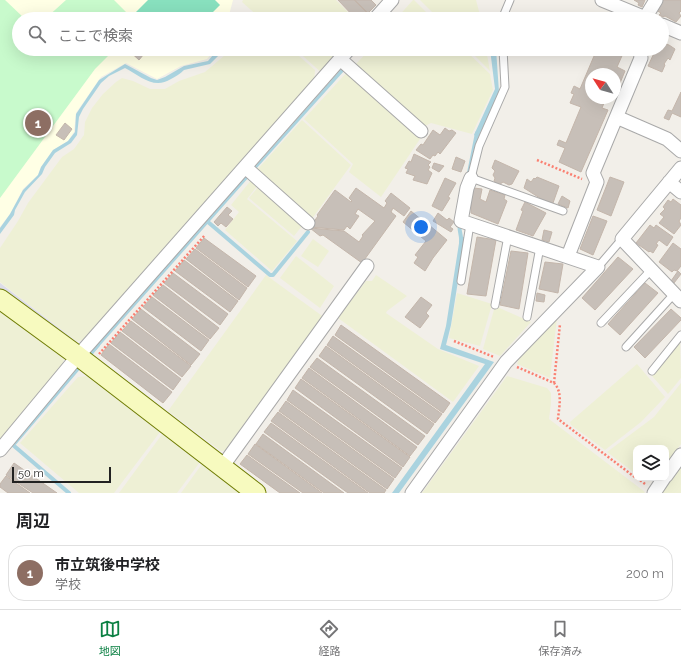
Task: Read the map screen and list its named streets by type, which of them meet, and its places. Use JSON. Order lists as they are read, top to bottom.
{
  "scale_bar": "50 m",
  "north": "top left",
  "page": {
    "search": "ここで検索",
    "pins": "1",
    "scale": "50 m",
    "heading": "周辺",
    "list": [
      {
        "mark": "1",
        "name": "市立筑後中学校",
        "note": "学校",
        "value": "200 m"
      }
    ],
    "nav": ["地図", "経路", "保存済み"]
  }
}
